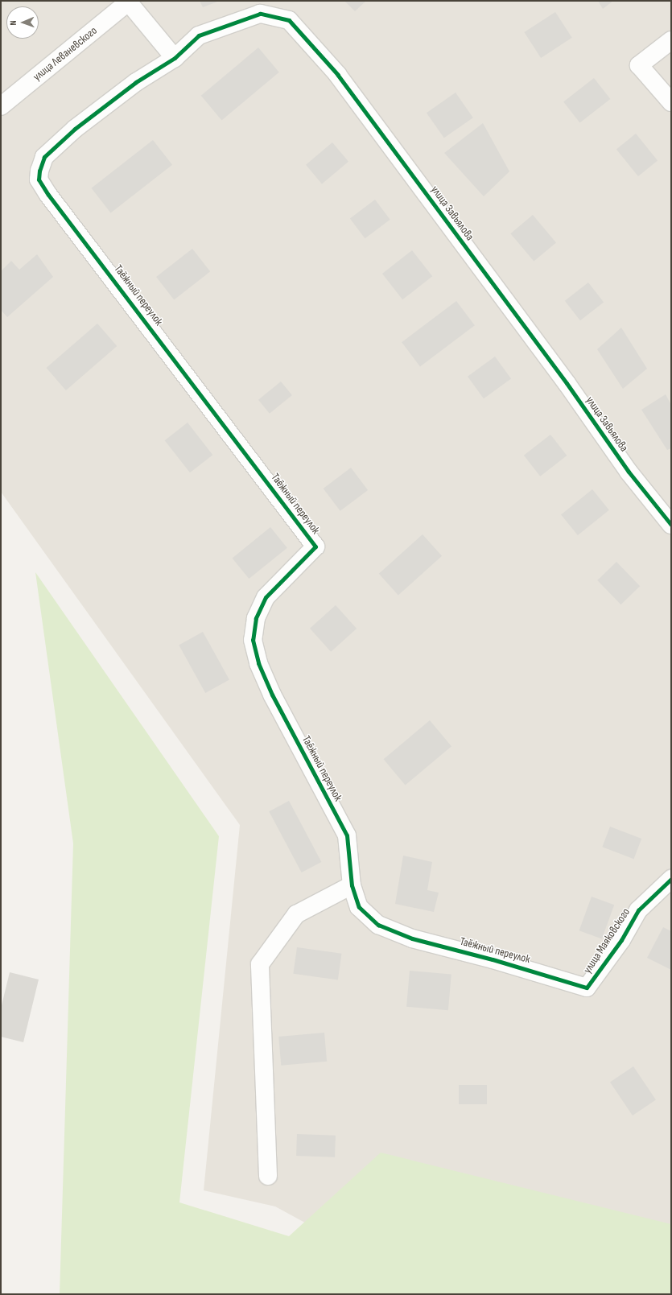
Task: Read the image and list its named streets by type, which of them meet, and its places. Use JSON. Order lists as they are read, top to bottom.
{
  "streets": {
    "street": [
      "улица Леваневского",
      "улица Завьялова",
      "Таёжный переулок",
      "улица Маяковского"
    ]
  },
  "crossings": [
    ["улица Завьялова", "Таёжный переулок"],
    ["Таёжный переулок", "улица Маяковского"]
  ],
  "north": "left"
}
